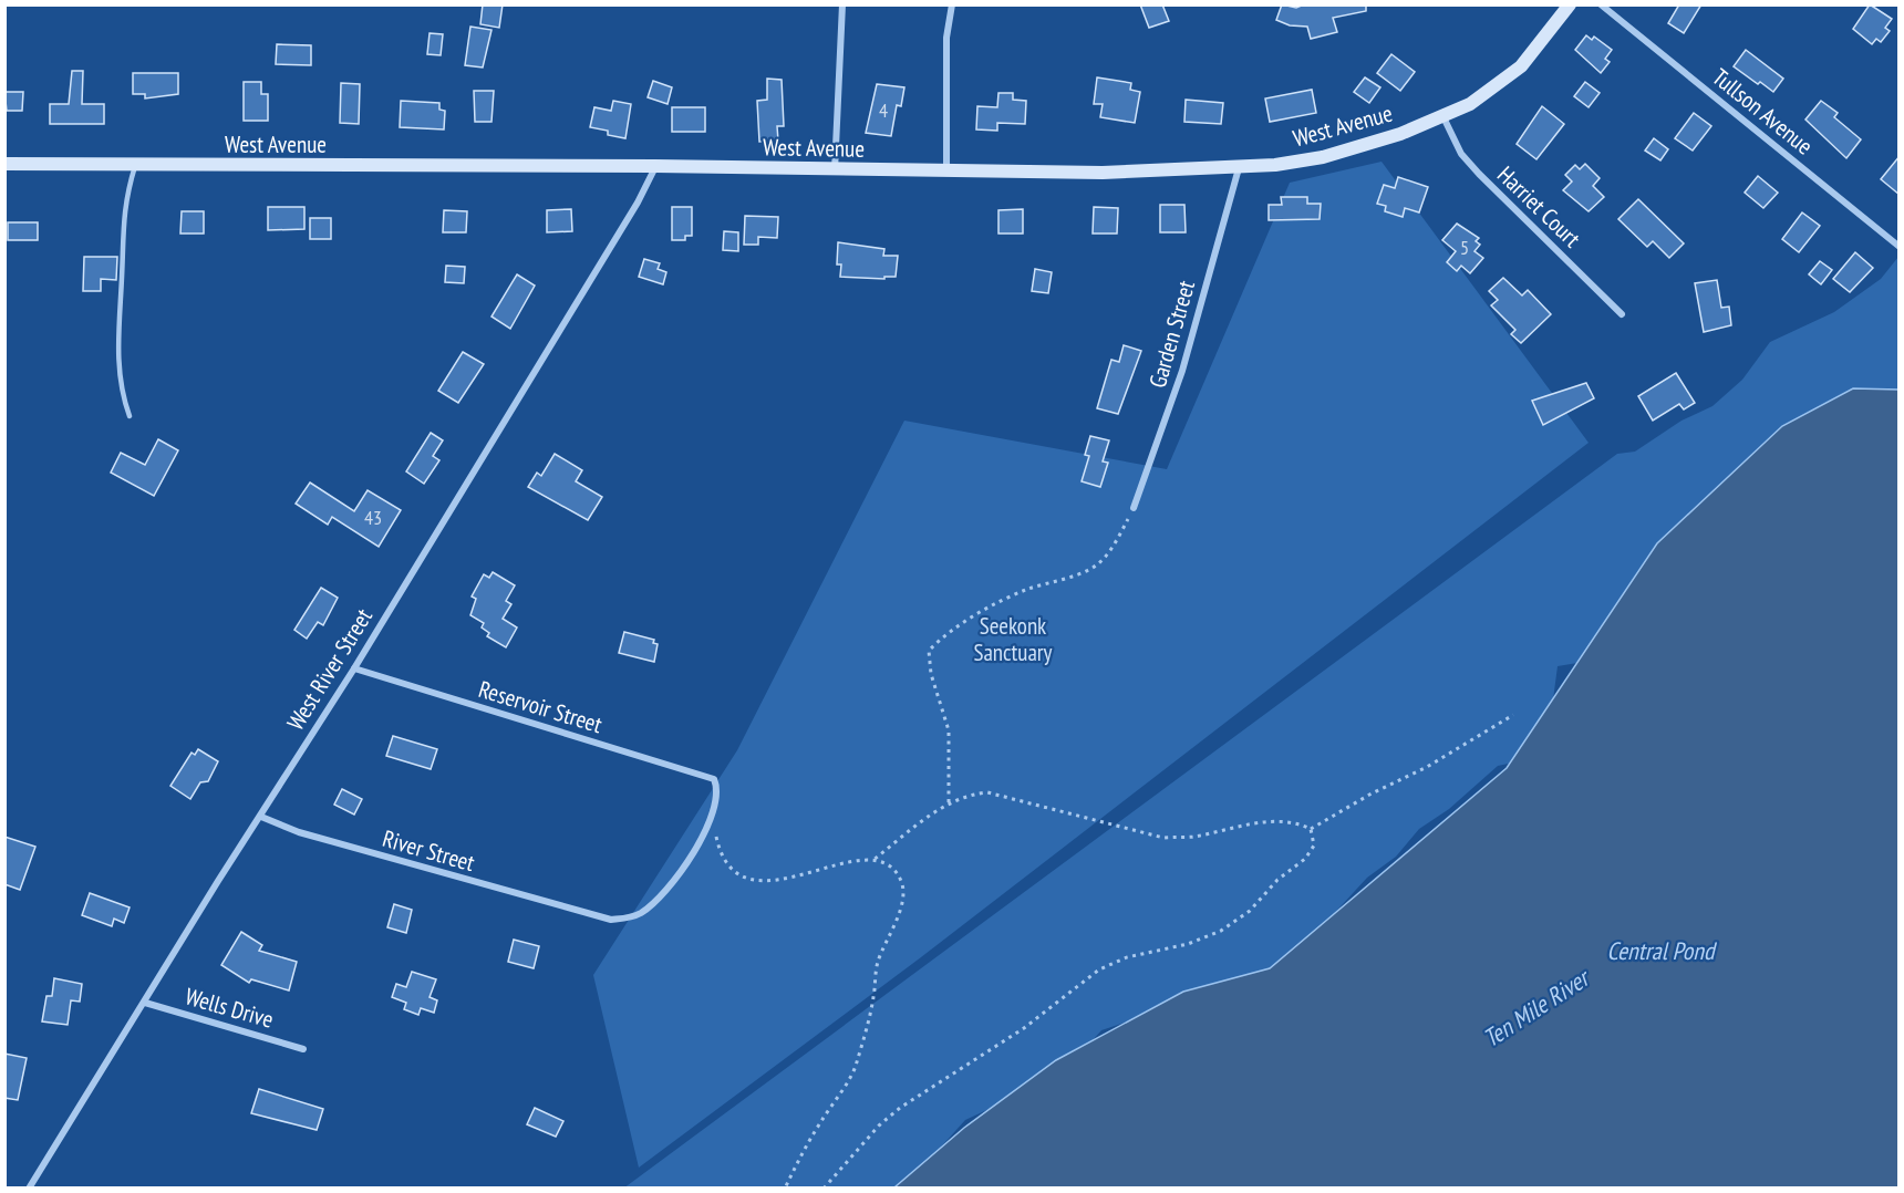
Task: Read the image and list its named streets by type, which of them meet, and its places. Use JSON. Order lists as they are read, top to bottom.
{
  "streets": {
    "street": [
      "Tullson Avenue",
      "West Avenue",
      "Harriet Court",
      "Garden Street",
      "West River Street",
      "Reservoir Street",
      "River Street",
      "Wells Drive"
    ]
  },
  "crossings": [
    ["West Avenue", "Harriet Court"],
    ["West Avenue", "Garden Street"],
    ["West Avenue", "West River Street"],
    ["West River Street", "Reservoir Street"],
    ["West River Street", "River Street"],
    ["West River Street", "Wells Drive"],
    ["Reservoir Street", "River Street"]
  ],
  "water": ["Central Pond", "Ten Mile River"],
  "parks": ["Seekonk Sanctuary"],
  "house_numbers": ["4", "5", "43"]
}
